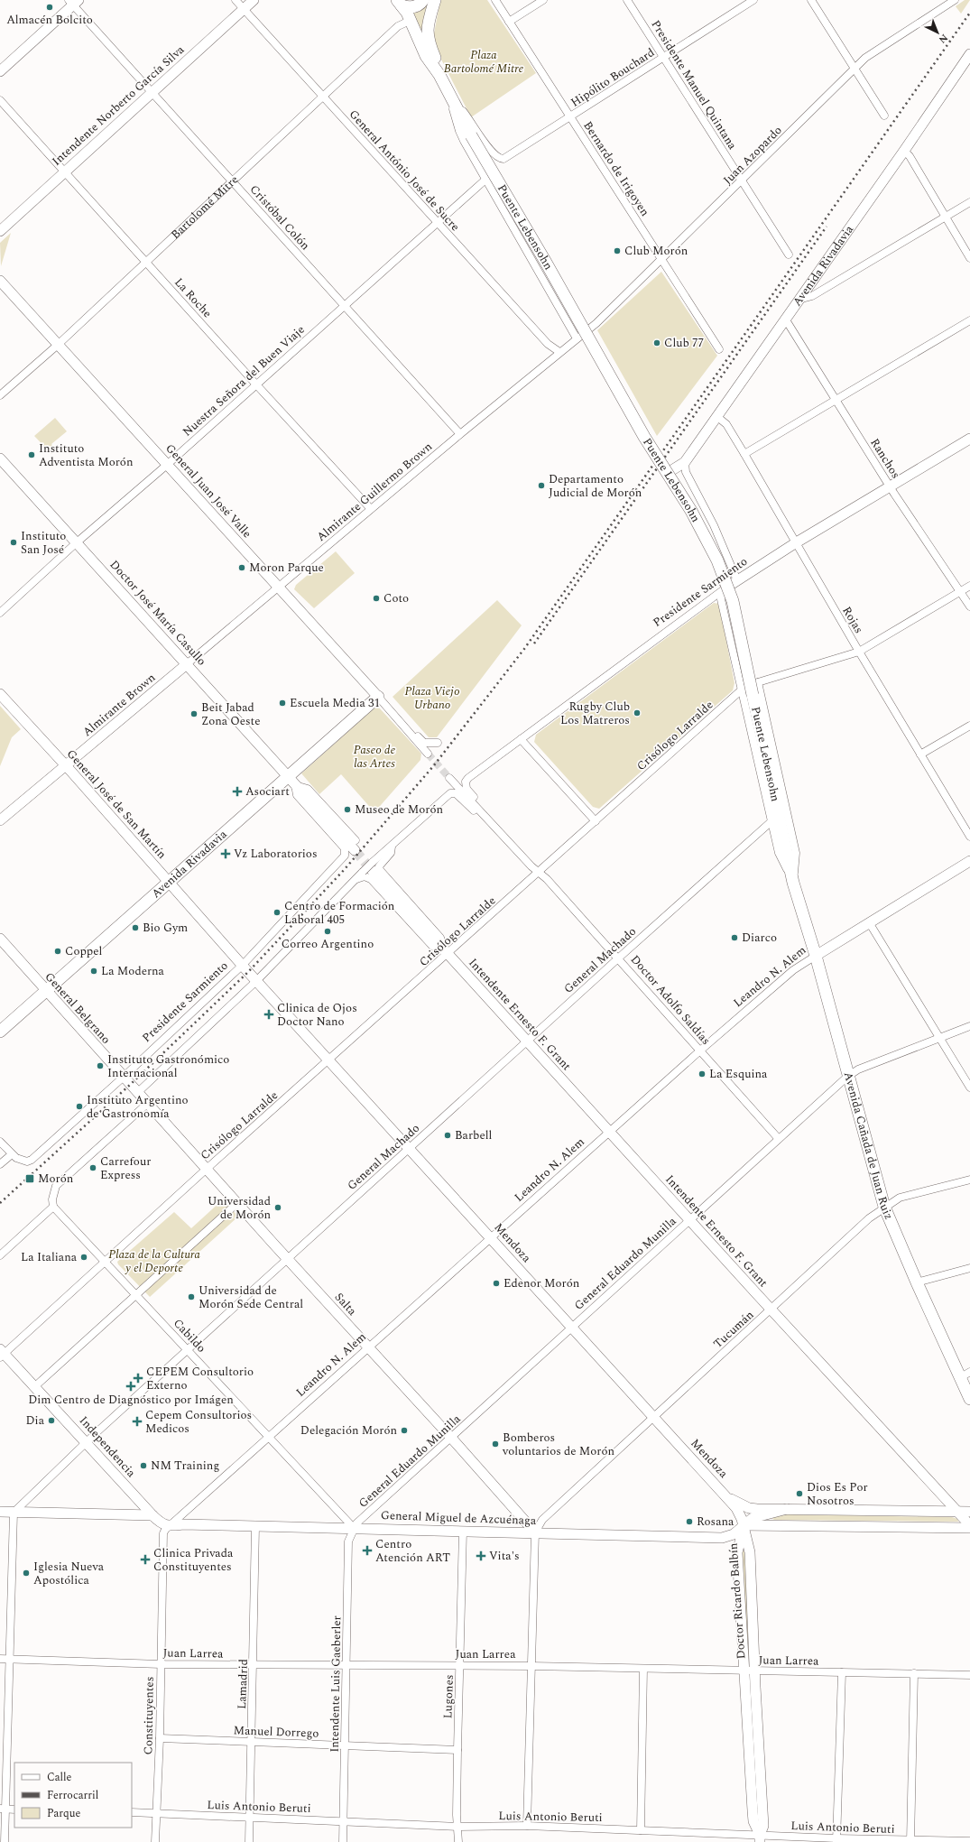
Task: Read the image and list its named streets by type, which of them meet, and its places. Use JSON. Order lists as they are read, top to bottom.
{
  "streets": {
    "main road": ["Puente Lebensohn", "Avenida Rivadavia", "Avenida Cañada de Juan Ruiz"],
    "street": [
      "Hipólito Bouchard",
      "Presidente Manuel Quintana",
      "Intendente Norberto García Silva",
      "Juan Azopardo",
      "Bernardo de Irigoyen",
      "General António José de Sucre",
      "Bartolomé Mitre",
      "Cristóbal Colón",
      "La Roche",
      "Nuestra Señora del Buen Viaje",
      "Ranchos",
      "General Juan José Valle",
      "Almirante Guillermo Brown",
      "Presidente Sarmiento",
      "Doctor José María Casullo",
      "Rojas",
      "Almirante Brown",
      "Crisólogo Larralde",
      "General José de San Martín",
      "General Machado",
      "Leandro N. Alem",
      "Doctor Adolfo Saldías",
      "General Belgrano",
      "Intendente Ernesto F. Grant",
      "Mendoza",
      "General Eduardo Munilla",
      "Salta",
      "Tucumán",
      "Cabildo",
      "Independencia",
      "General Miguel de Azcuénaga",
      "Doctor Ricardo Balbín",
      "Juan Larrea",
      "Lamadrid",
      "Intendente Luis Gaeberler",
      "Lugones",
      "Constituyentes",
      "Manuel Dorrego",
      "Luis Antonio Beruti"
    ]
  },
  "crossings": [
    ["Hipólito Bouchard", "Presidente Manuel Quintana"],
    ["Hipólito Bouchard", "Bernardo de Irigoyen"],
    ["Hipólito Bouchard", "Puente Lebensohn"],
    ["Presidente Manuel Quintana", "Juan Azopardo"],
    ["Intendente Norberto García Silva", "General António José de Sucre"],
    ["Intendente Norberto García Silva", "Cristóbal Colón"],
    ["Intendente Norberto García Silva", "La Roche"],
    ["Juan Azopardo", "Bernardo de Irigoyen"],
    ["Juan Azopardo", "Almirante Guillermo Brown"],
    ["Juan Azopardo", "Avenida Cañada de Juan Ruiz"],
    ["General António José de Sucre", "Bartolomé Mitre"],
    ["General António José de Sucre", "Nuestra Señora del Buen Viaje"],
    ["General António José de Sucre", "Almirante Guillermo Brown"],
    ["Bartolomé Mitre", "Cristóbal Colón"],
    ["Bartolomé Mitre", "La Roche"],
    ["Bartolomé Mitre", "General Juan José Valle"],
    ["Cristóbal Colón", "Nuestra Señora del Buen Viaje"],
    ["Cristóbal Colón", "Almirante Guillermo Brown"],
    ["Puente Lebensohn", "Crisólogo Larralde"],
    ["Puente Lebensohn", "Avenida Cañada de Juan Ruiz"],
    ["Avenida Rivadavia", "Ranchos"],
    ["Avenida Rivadavia", "General Juan José Valle"],
    ["Avenida Rivadavia", "Doctor José María Casullo"],
    ["Avenida Rivadavia", "Rojas"],
    ["Avenida Rivadavia", "General José de San Martín"],
    ["Avenida Rivadavia", "General Belgrano"],
    ["Avenida Rivadavia", "Avenida Cañada de Juan Ruiz"],
    ["La Roche", "Nuestra Señora del Buen Viaje"],
    ["La Roche", "Almirante Guillermo Brown"],
    ["Nuestra Señora del Buen Viaje", "General Juan José Valle"],
    ["Nuestra Señora del Buen Viaje", "Doctor José María Casullo"],
    ["Ranchos", "Presidente Sarmiento"],
    ["Ranchos", "Crisólogo Larralde"],
    ["General Juan José Valle", "Almirante Guillermo Brown"],
    ["Almirante Guillermo Brown", "Doctor José María Casullo"],
    ["Almirante Guillermo Brown", "Almirante Brown"],
    ["Almirante Guillermo Brown", "Avenida Cañada de Juan Ruiz"],
    ["Presidente Sarmiento", "Doctor José María Casullo"],
    ["Presidente Sarmiento", "Rojas"],
    ["Presidente Sarmiento", "General José de San Martín"],
    ["Presidente Sarmiento", "Doctor Adolfo Saldías"],
    ["Presidente Sarmiento", "General Belgrano"],
    ["Presidente Sarmiento", "Avenida Cañada de Juan Ruiz"],
    ["Doctor José María Casullo", "Almirante Brown"],
    ["Rojas", "Crisólogo Larralde"],
    ["Almirante Brown", "General José de San Martín"],
    ["Crisólogo Larralde", "Doctor Adolfo Saldías"],
    ["Crisólogo Larralde", "Intendente Ernesto F. Grant"],
    ["Crisólogo Larralde", "Avenida Cañada de Juan Ruiz"],
    ["Crisólogo Larralde", "Mendoza"],
    ["Crisólogo Larralde", "Salta"],
    ["Crisólogo Larralde", "Cabildo"],
    ["Crisólogo Larralde", "Independencia"],
    ["General José de San Martín", "Mendoza"],
    ["General Machado", "Doctor Adolfo Saldías"],
    ["General Machado", "Intendente Ernesto F. Grant"],
    ["General Machado", "Avenida Cañada de Juan Ruiz"],
    ["General Machado", "Mendoza"],
    ["General Machado", "Salta"],
    ["General Machado", "Cabildo"],
    ["General Machado", "Independencia"],
    ["Leandro N. Alem", "Doctor Adolfo Saldías"],
    ["Leandro N. Alem", "Intendente Ernesto F. Grant"],
    ["Leandro N. Alem", "Avenida Cañada de Juan Ruiz"],
    ["Leandro N. Alem", "Mendoza"],
    ["Leandro N. Alem", "Salta"],
    ["Leandro N. Alem", "Cabildo"],
    ["Leandro N. Alem", "Independencia"],
    ["Leandro N. Alem", "General Miguel de Azcuénaga"],
    ["Leandro N. Alem", "Constituyentes"],
    ["Doctor Adolfo Saldías", "Intendente Ernesto F. Grant"],
    ["Doctor Adolfo Saldías", "General Eduardo Munilla"],
    ["General Belgrano", "Salta"],
    ["Intendente Ernesto F. Grant", "General Eduardo Munilla"],
    ["Intendente Ernesto F. Grant", "Tucumán"],
    ["Avenida Cañada de Juan Ruiz", "General Eduardo Munilla"],
    ["Avenida Cañada de Juan Ruiz", "Tucumán"],
    ["Mendoza", "General Eduardo Munilla"],
    ["Mendoza", "Tucumán"],
    ["Mendoza", "General Miguel de Azcuénaga"],
    ["Mendoza", "Doctor Ricardo Balbín"],
    ["General Eduardo Munilla", "Salta"],
    ["General Eduardo Munilla", "Cabildo"],
    ["General Eduardo Munilla", "General Miguel de Azcuénaga"],
    ["General Eduardo Munilla", "Intendente Luis Gaeberler"],
    ["Salta", "Tucumán"],
    ["Salta", "General Miguel de Azcuénaga"],
    ["Tucumán", "General Miguel de Azcuénaga"],
    ["Cabildo", "General Miguel de Azcuénaga"],
    ["Cabildo", "Intendente Luis Gaeberler"],
    ["Independencia", "General Miguel de Azcuénaga"],
    ["Independencia", "Constituyentes"],
    ["General Miguel de Azcuénaga", "Doctor Ricardo Balbín"],
    ["General Miguel de Azcuénaga", "Lamadrid"],
    ["General Miguel de Azcuénaga", "Intendente Luis Gaeberler"],
    ["General Miguel de Azcuénaga", "Lugones"],
    ["General Miguel de Azcuénaga", "Constituyentes"],
    ["Doctor Ricardo Balbín", "Juan Larrea"],
    ["Doctor Ricardo Balbín", "Luis Antonio Beruti"],
    ["Juan Larrea", "Lamadrid"],
    ["Juan Larrea", "Intendente Luis Gaeberler"],
    ["Juan Larrea", "Lugones"],
    ["Juan Larrea", "Constituyentes"],
    ["Lamadrid", "Manuel Dorrego"],
    ["Lamadrid", "Luis Antonio Beruti"],
    ["Intendente Luis Gaeberler", "Manuel Dorrego"],
    ["Intendente Luis Gaeberler", "Luis Antonio Beruti"],
    ["Lugones", "Manuel Dorrego"],
    ["Lugones", "Luis Antonio Beruti"],
    ["Constituyentes", "Manuel Dorrego"],
    ["Constituyentes", "Luis Antonio Beruti"]
  ],
  "parks": [
    "Plaza Bartolomé Mitre",
    "Plaza Viejo Urbano",
    "Paseo de las Artes",
    "Plaza de la Cultura y el Deporte"
  ],
  "places": {
    "other": [
      "Almacén Bolcito",
      "Club Morón",
      "Club 77",
      "Instituto Adventista Morón",
      "Departamento Judicial de Morón",
      "Instituto San José",
      "Moron Parque",
      "Coto",
      "Escuela Media 31",
      "Rugby Club Los Matreros",
      "Beit Jabad Zona Oeste",
      "Museo de Morón",
      "Centro de Formación Laboral 405",
      "Bio Gym",
      "Correo Argentino",
      "Diarco",
      "Coppel",
      "La Moderna",
      "Instituto Gastronómico Internacional",
      "La Esquina",
      "Instituto Argentino de Gastronomía",
      "Barbell",
      "Carrefour Express",
      "Universidad de Morón",
      "La Italiana",
      "Edenor Morón",
      "Universidad de Morón Sede Central",
      "Dia",
      "Delegación Morón",
      "Bomberos voluntarios de Morón",
      "NM Training",
      "Dios Es Por Nosotros",
      "Rosana",
      "Iglesia Nueva Apostólica"
    ],
    "health": [
      "Asociart",
      "Vz Laboratorios",
      "Clinica de Ojos Doctor Nano",
      "CEPEM Consultorio Externo",
      "Dim Centro de Diagnóstico por Imágen",
      "Cepem Consultorios Medicos",
      "Centro Atención ART",
      "Vita's",
      "Clinica Privada Constituyentes"
    ],
    "transit": ["Morón"]
  },
  "legend": ["Calle", "Ferrocarril", "Parque"],
  "north": "bottom right"
}
